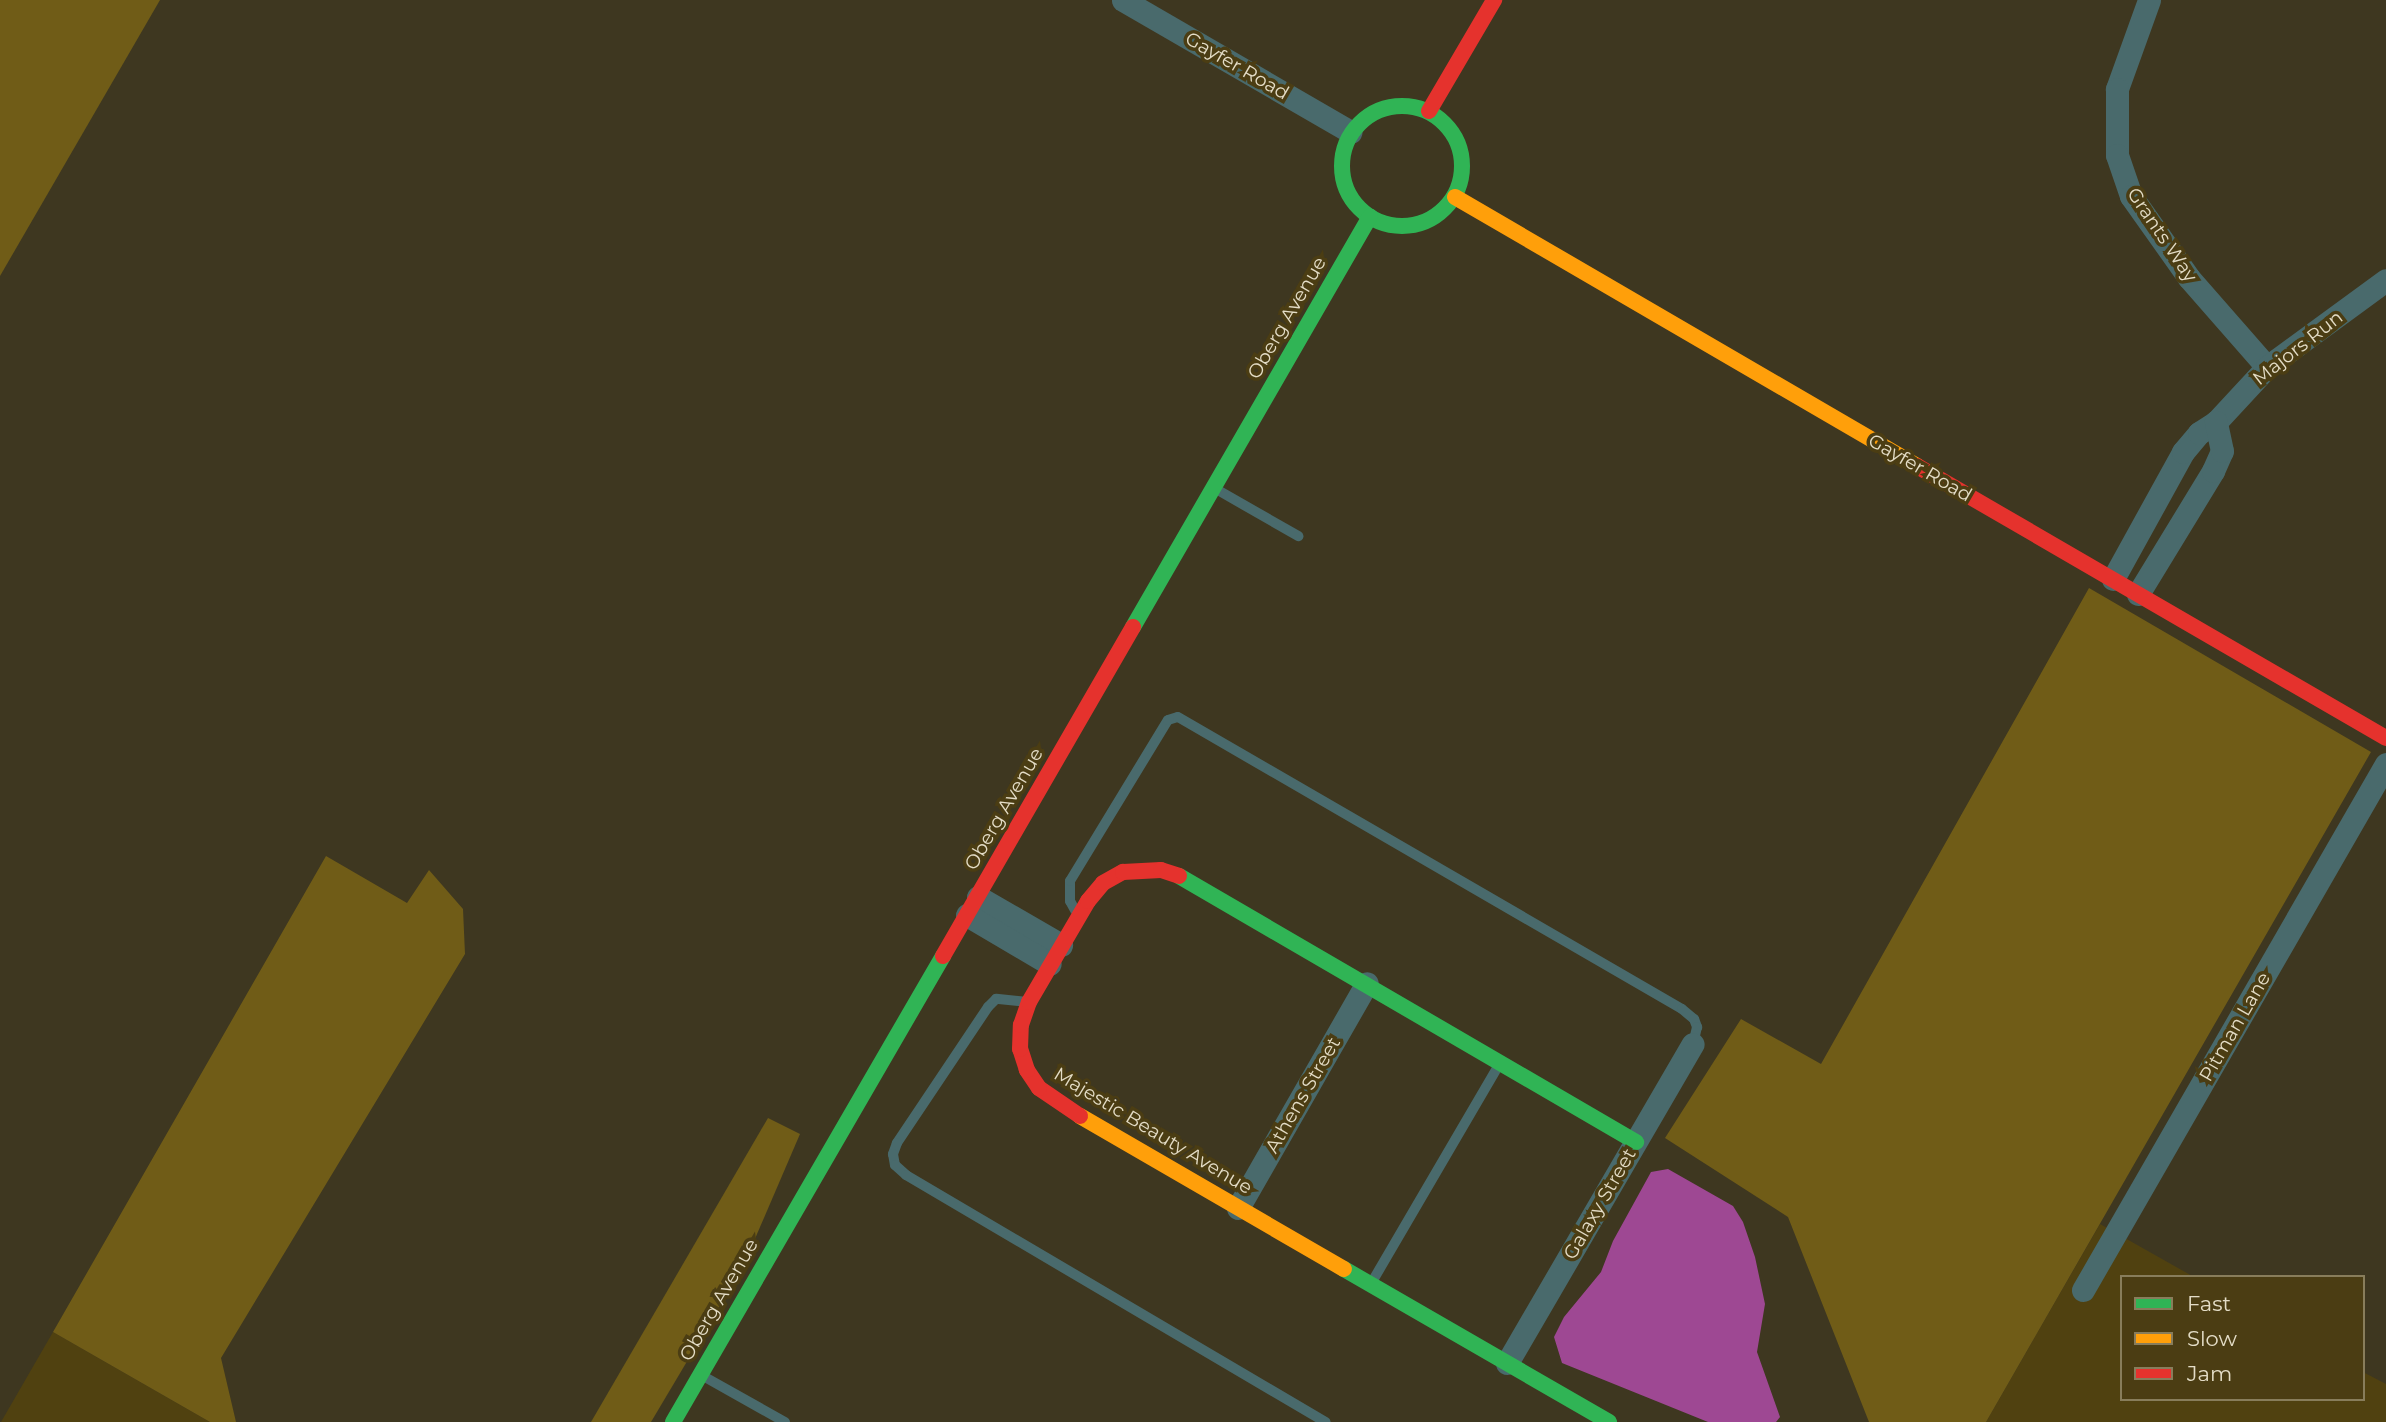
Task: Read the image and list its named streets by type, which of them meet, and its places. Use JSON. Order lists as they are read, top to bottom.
{
  "streets": {
    "street": [
      "Gayfer Road",
      "Grants Way",
      "Oberg Avenue",
      "Majors Run",
      "Pitman Lane",
      "Athens Street",
      "Majestic Beauty Avenue",
      "Galaxy Street"
    ]
  },
  "crossings": [
    ["Gayfer Road", "Oberg Avenue"],
    ["Gayfer Road", "Majors Run"],
    ["Grants Way", "Majors Run"],
    ["Athens Street", "Majestic Beauty Avenue"],
    ["Majestic Beauty Avenue", "Galaxy Street"]
  ],
  "legend": ["Fast", "Slow", "Jam"]
}
